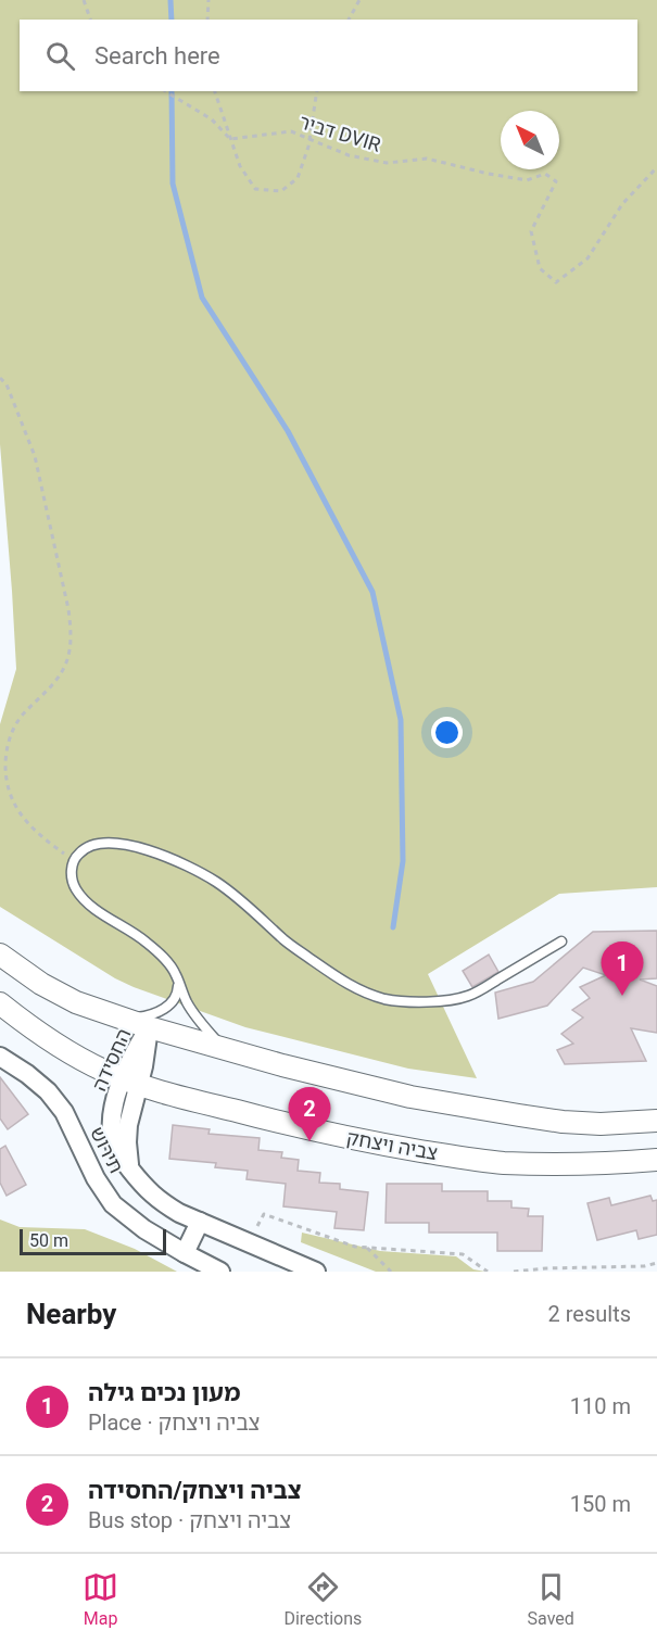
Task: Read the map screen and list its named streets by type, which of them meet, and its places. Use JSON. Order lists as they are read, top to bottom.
{
  "streets": {
    "street": ["החסידה", "צביה ויצחק", "תירוש"],
    "path": ["דביר DVIR"]
  },
  "crossings": [
    ["החסידה", "צביה ויצחק"]
  ],
  "scale_bar": "50 m",
  "north": "top left",
  "page": {
    "search": "Search here",
    "pins": ["1", "2"],
    "scale": "50 m",
    "heading": ["Nearby", "2 results"],
    "list": [
      {
        "mark": "1",
        "name": "מעון נכים גילה",
        "note": "Place · צביה ויצחק",
        "value": "110 m"
      },
      {
        "mark": "2",
        "name": "צביה ויצחק/החסידה",
        "note": "Bus stop · צביה ויצחק",
        "value": "150 m"
      }
    ],
    "nav": ["Map", "Directions", "Saved"]
  }
}
